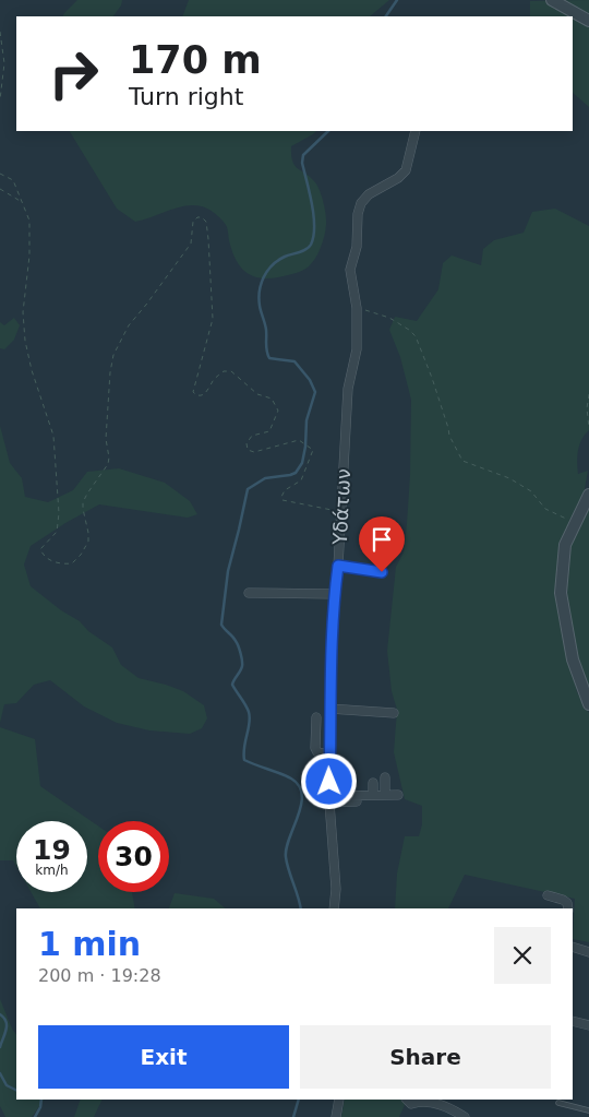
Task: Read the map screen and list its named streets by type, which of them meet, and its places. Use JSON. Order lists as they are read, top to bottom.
{
  "streets": {
    "street": ["Υδάτων"]
  },
  "page": {
    "turn": ["170 m", "Turn right"],
    "speed": "19 km/h",
    "limit": "30",
    "heading": ["1 min", "200 m · 19:28"],
    "buttons": ["Exit", "Share"]
  }
}
